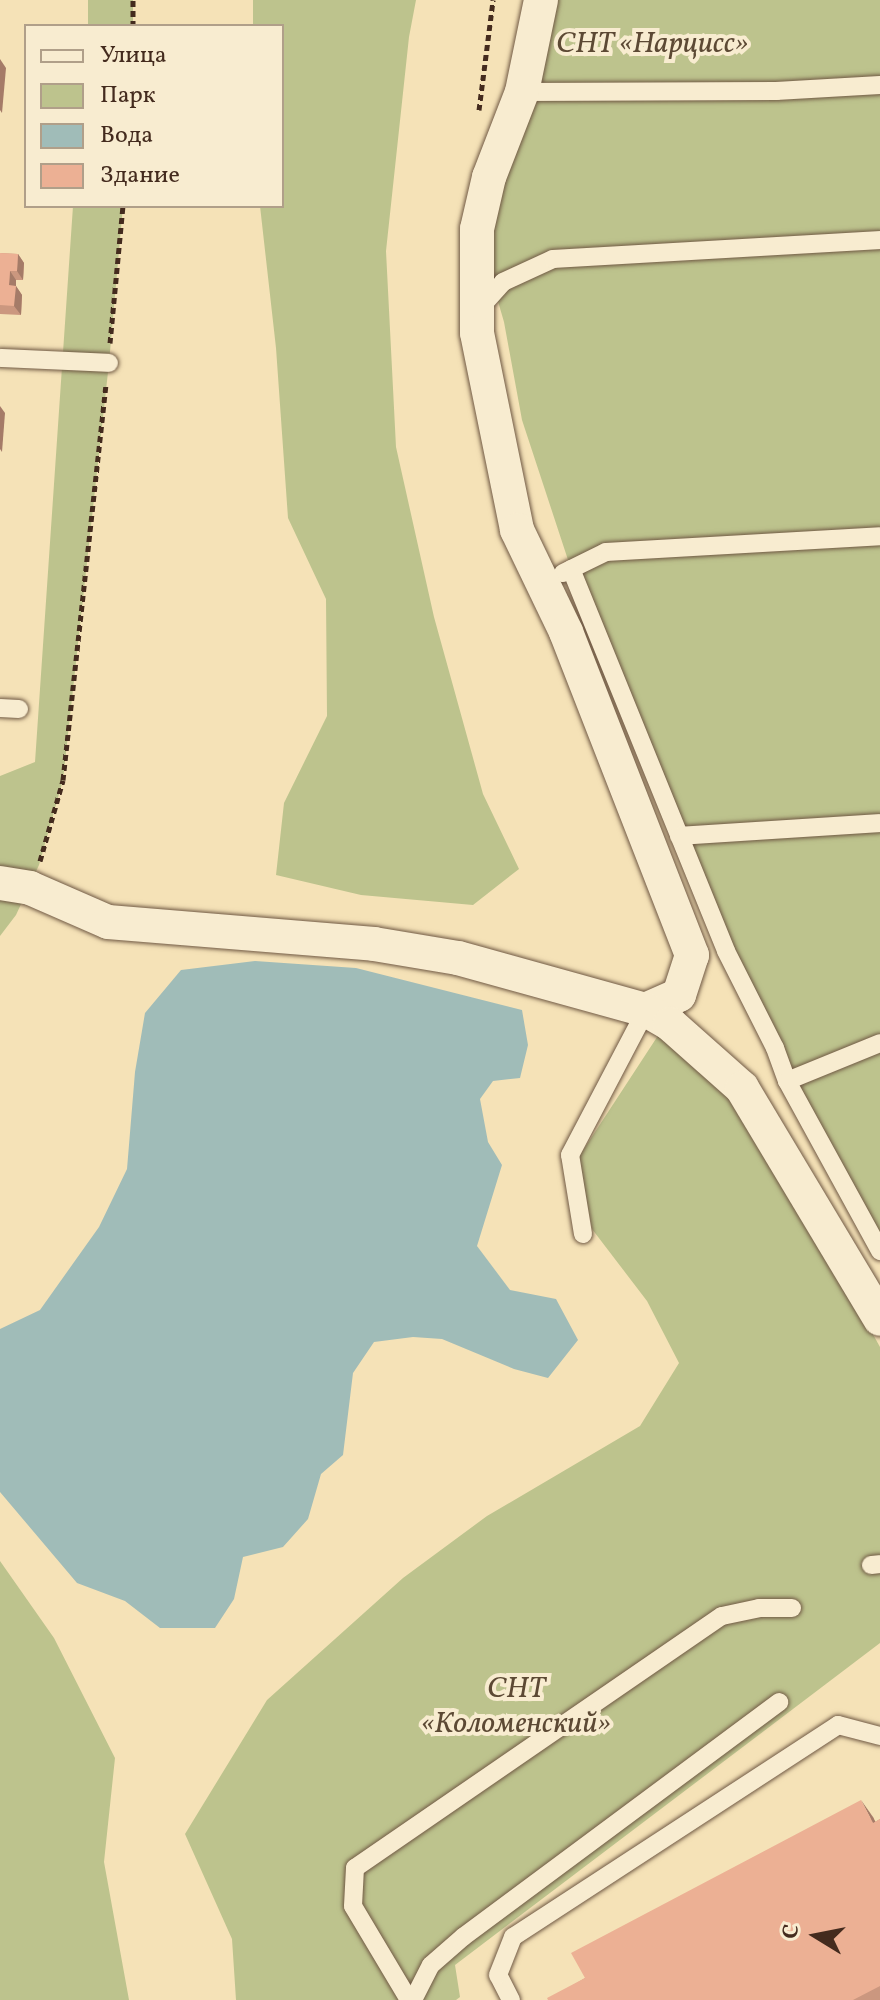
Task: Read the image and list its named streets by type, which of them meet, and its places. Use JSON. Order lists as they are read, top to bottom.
{
  "parks": ["СНТ «Нарцисс»", "СНТ «Коломенский»"],
  "legend": [
    "Улица",
    "Парк",
    "Вода",
    "Здание"
  ],
  "north": "left"
}
